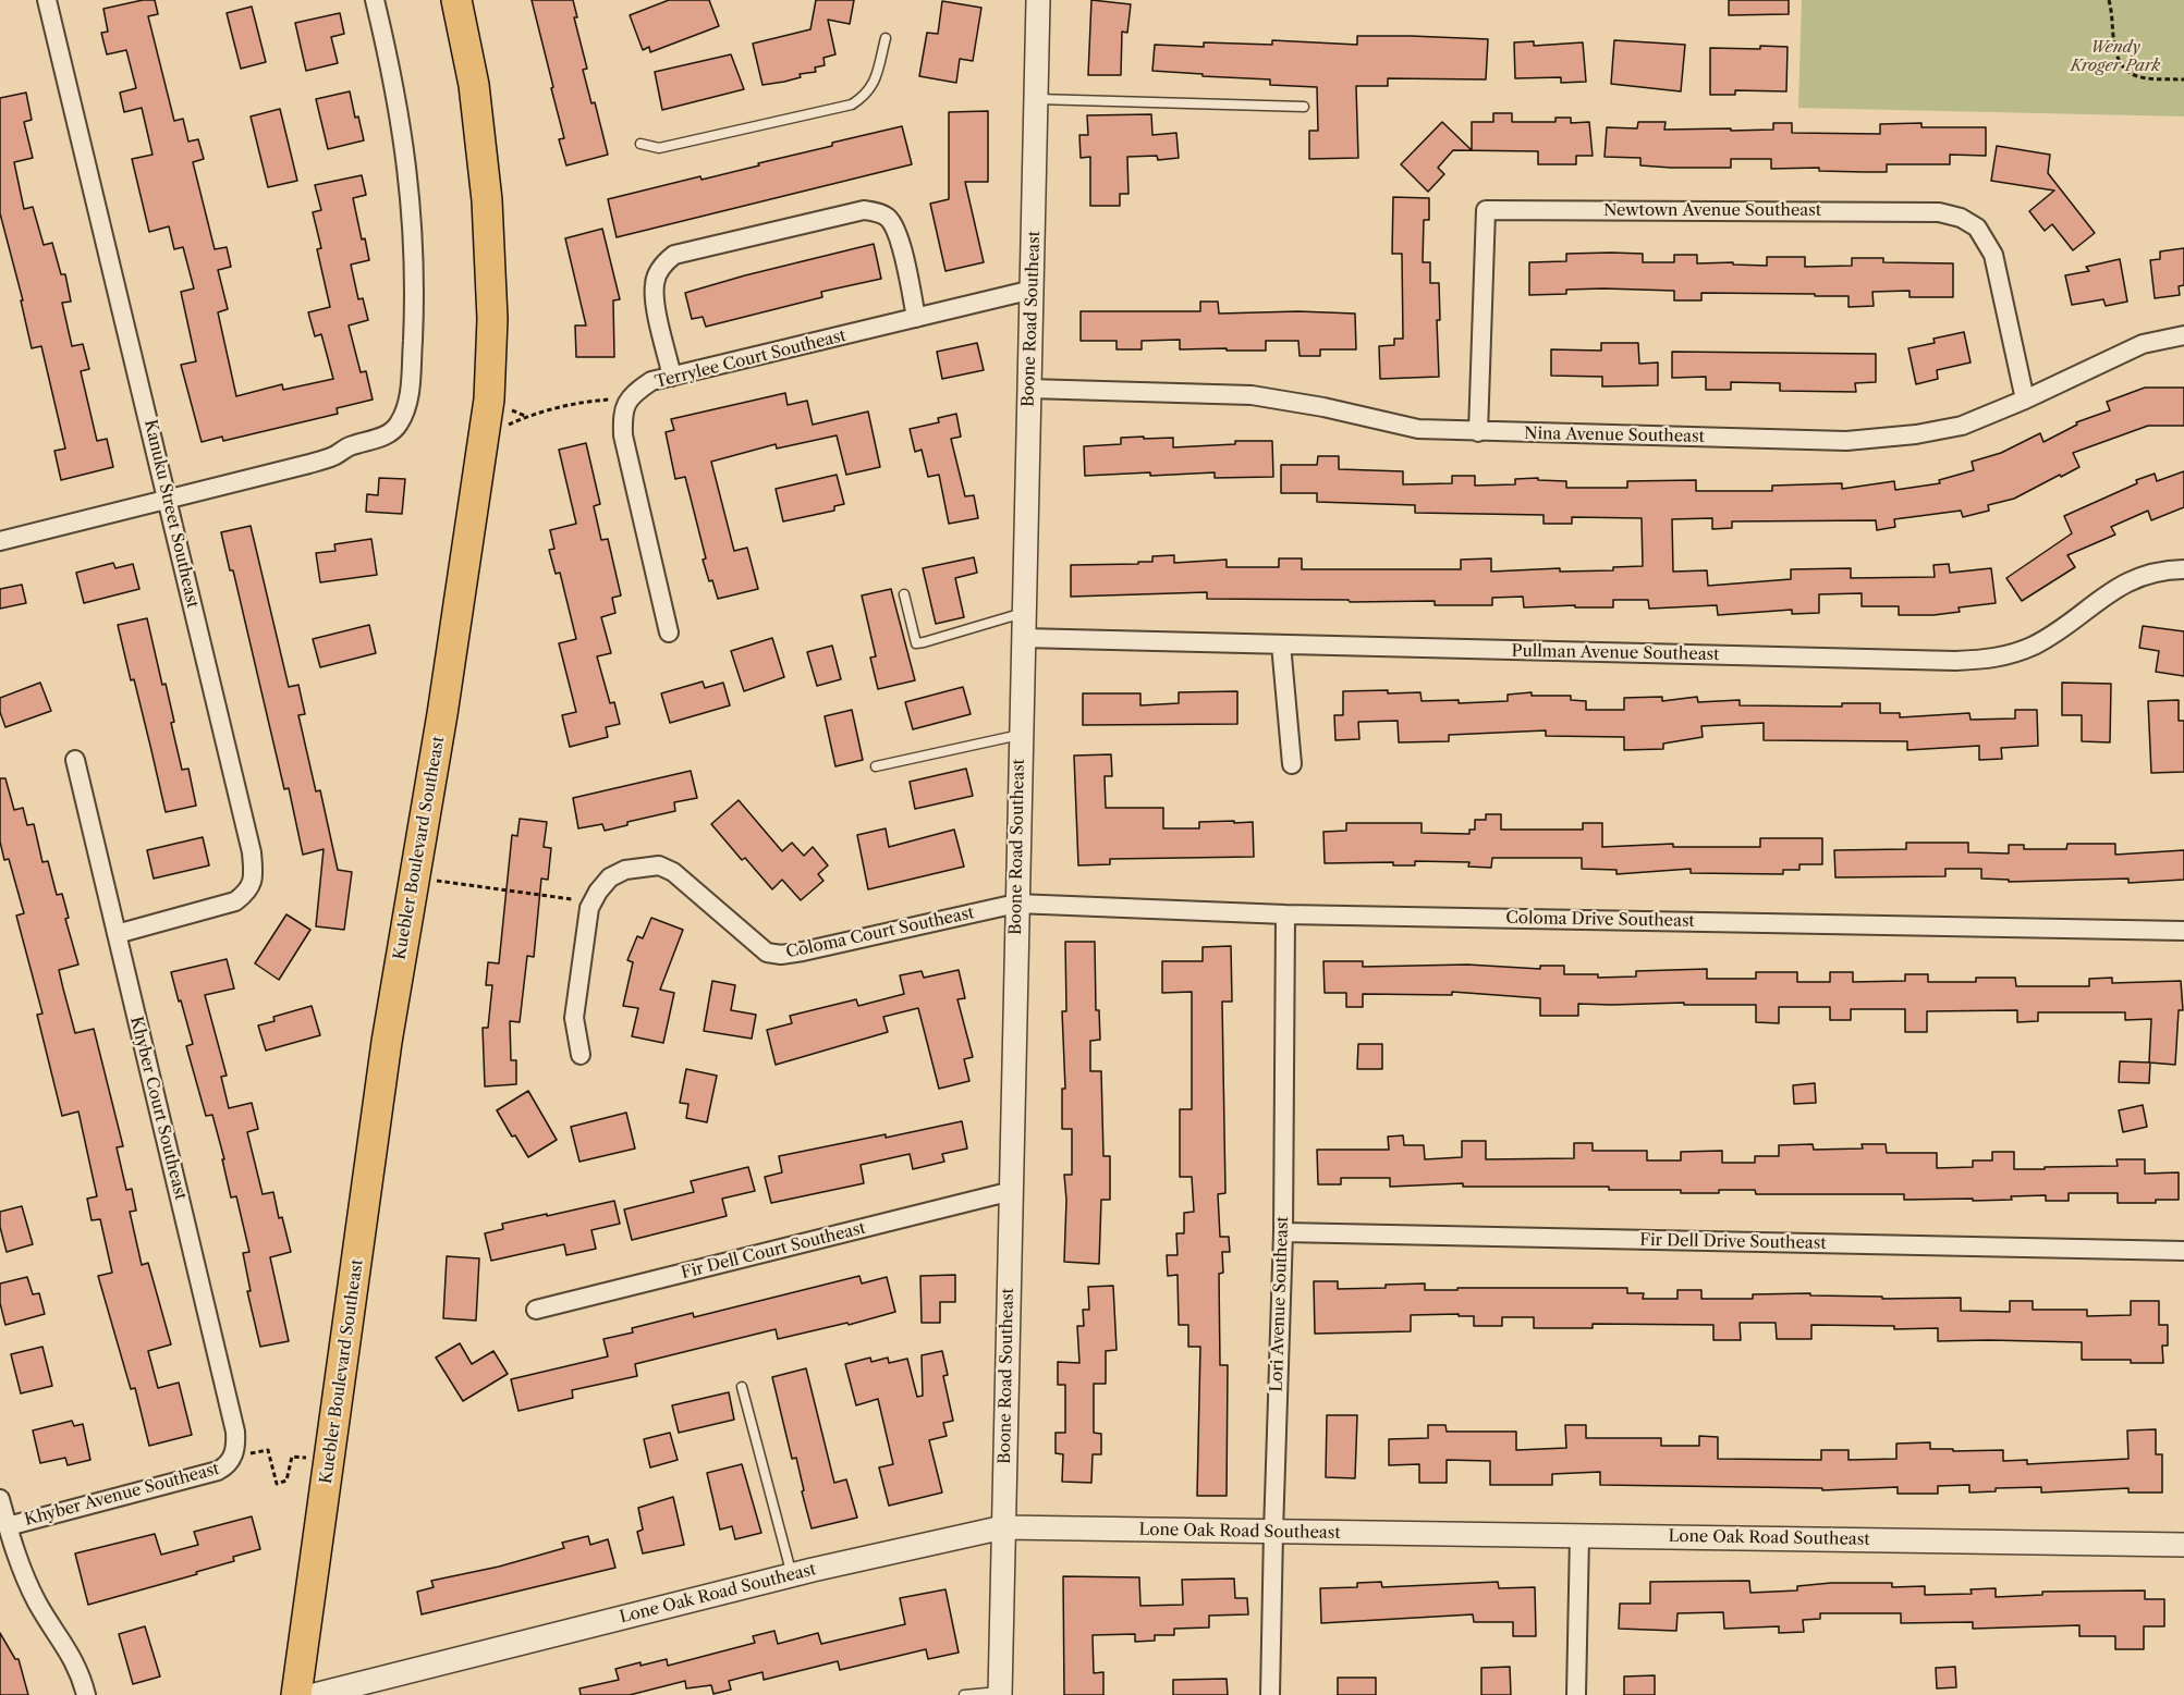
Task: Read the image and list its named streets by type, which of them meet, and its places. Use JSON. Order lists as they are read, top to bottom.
{
  "streets": {
    "main road": ["Kuebler Boulevard Southeast"],
    "street": [
      "Newtown Avenue Southeast",
      "Boone Road Southeast",
      "Terrylee Court Southeast",
      "Nina Avenue Southeast",
      "Kanuku Street Southeast",
      "Pullman Avenue Southeast",
      "Coloma Drive Southeast",
      "Coloma Court Southeast",
      "Khyber Court Southeast",
      "Fir Dell Drive Southeast",
      "Fir Dell Court Southeast",
      "Lori Avenue Southeast",
      "Khyber Avenue Southeast",
      "Lone Oak Road Southeast"
    ]
  },
  "crossings": [
    ["Newtown Avenue Southeast", "Nina Avenue Southeast"],
    ["Boone Road Southeast", "Terrylee Court Southeast"],
    ["Boone Road Southeast", "Nina Avenue Southeast"],
    ["Boone Road Southeast", "Pullman Avenue Southeast"],
    ["Boone Road Southeast", "Coloma Drive Southeast"],
    ["Boone Road Southeast", "Coloma Court Southeast"],
    ["Boone Road Southeast", "Fir Dell Court Southeast"],
    ["Boone Road Southeast", "Lone Oak Road Southeast"],
    ["Kanuku Street Southeast", "Khyber Court Southeast"],
    ["Coloma Drive Southeast", "Coloma Court Southeast"],
    ["Coloma Drive Southeast", "Lori Avenue Southeast"],
    ["Khyber Court Southeast", "Khyber Avenue Southeast"],
    ["Fir Dell Drive Southeast", "Lori Avenue Southeast"],
    ["Lori Avenue Southeast", "Lone Oak Road Southeast"]
  ],
  "parks": ["Wendy Kroger Park"]
}
